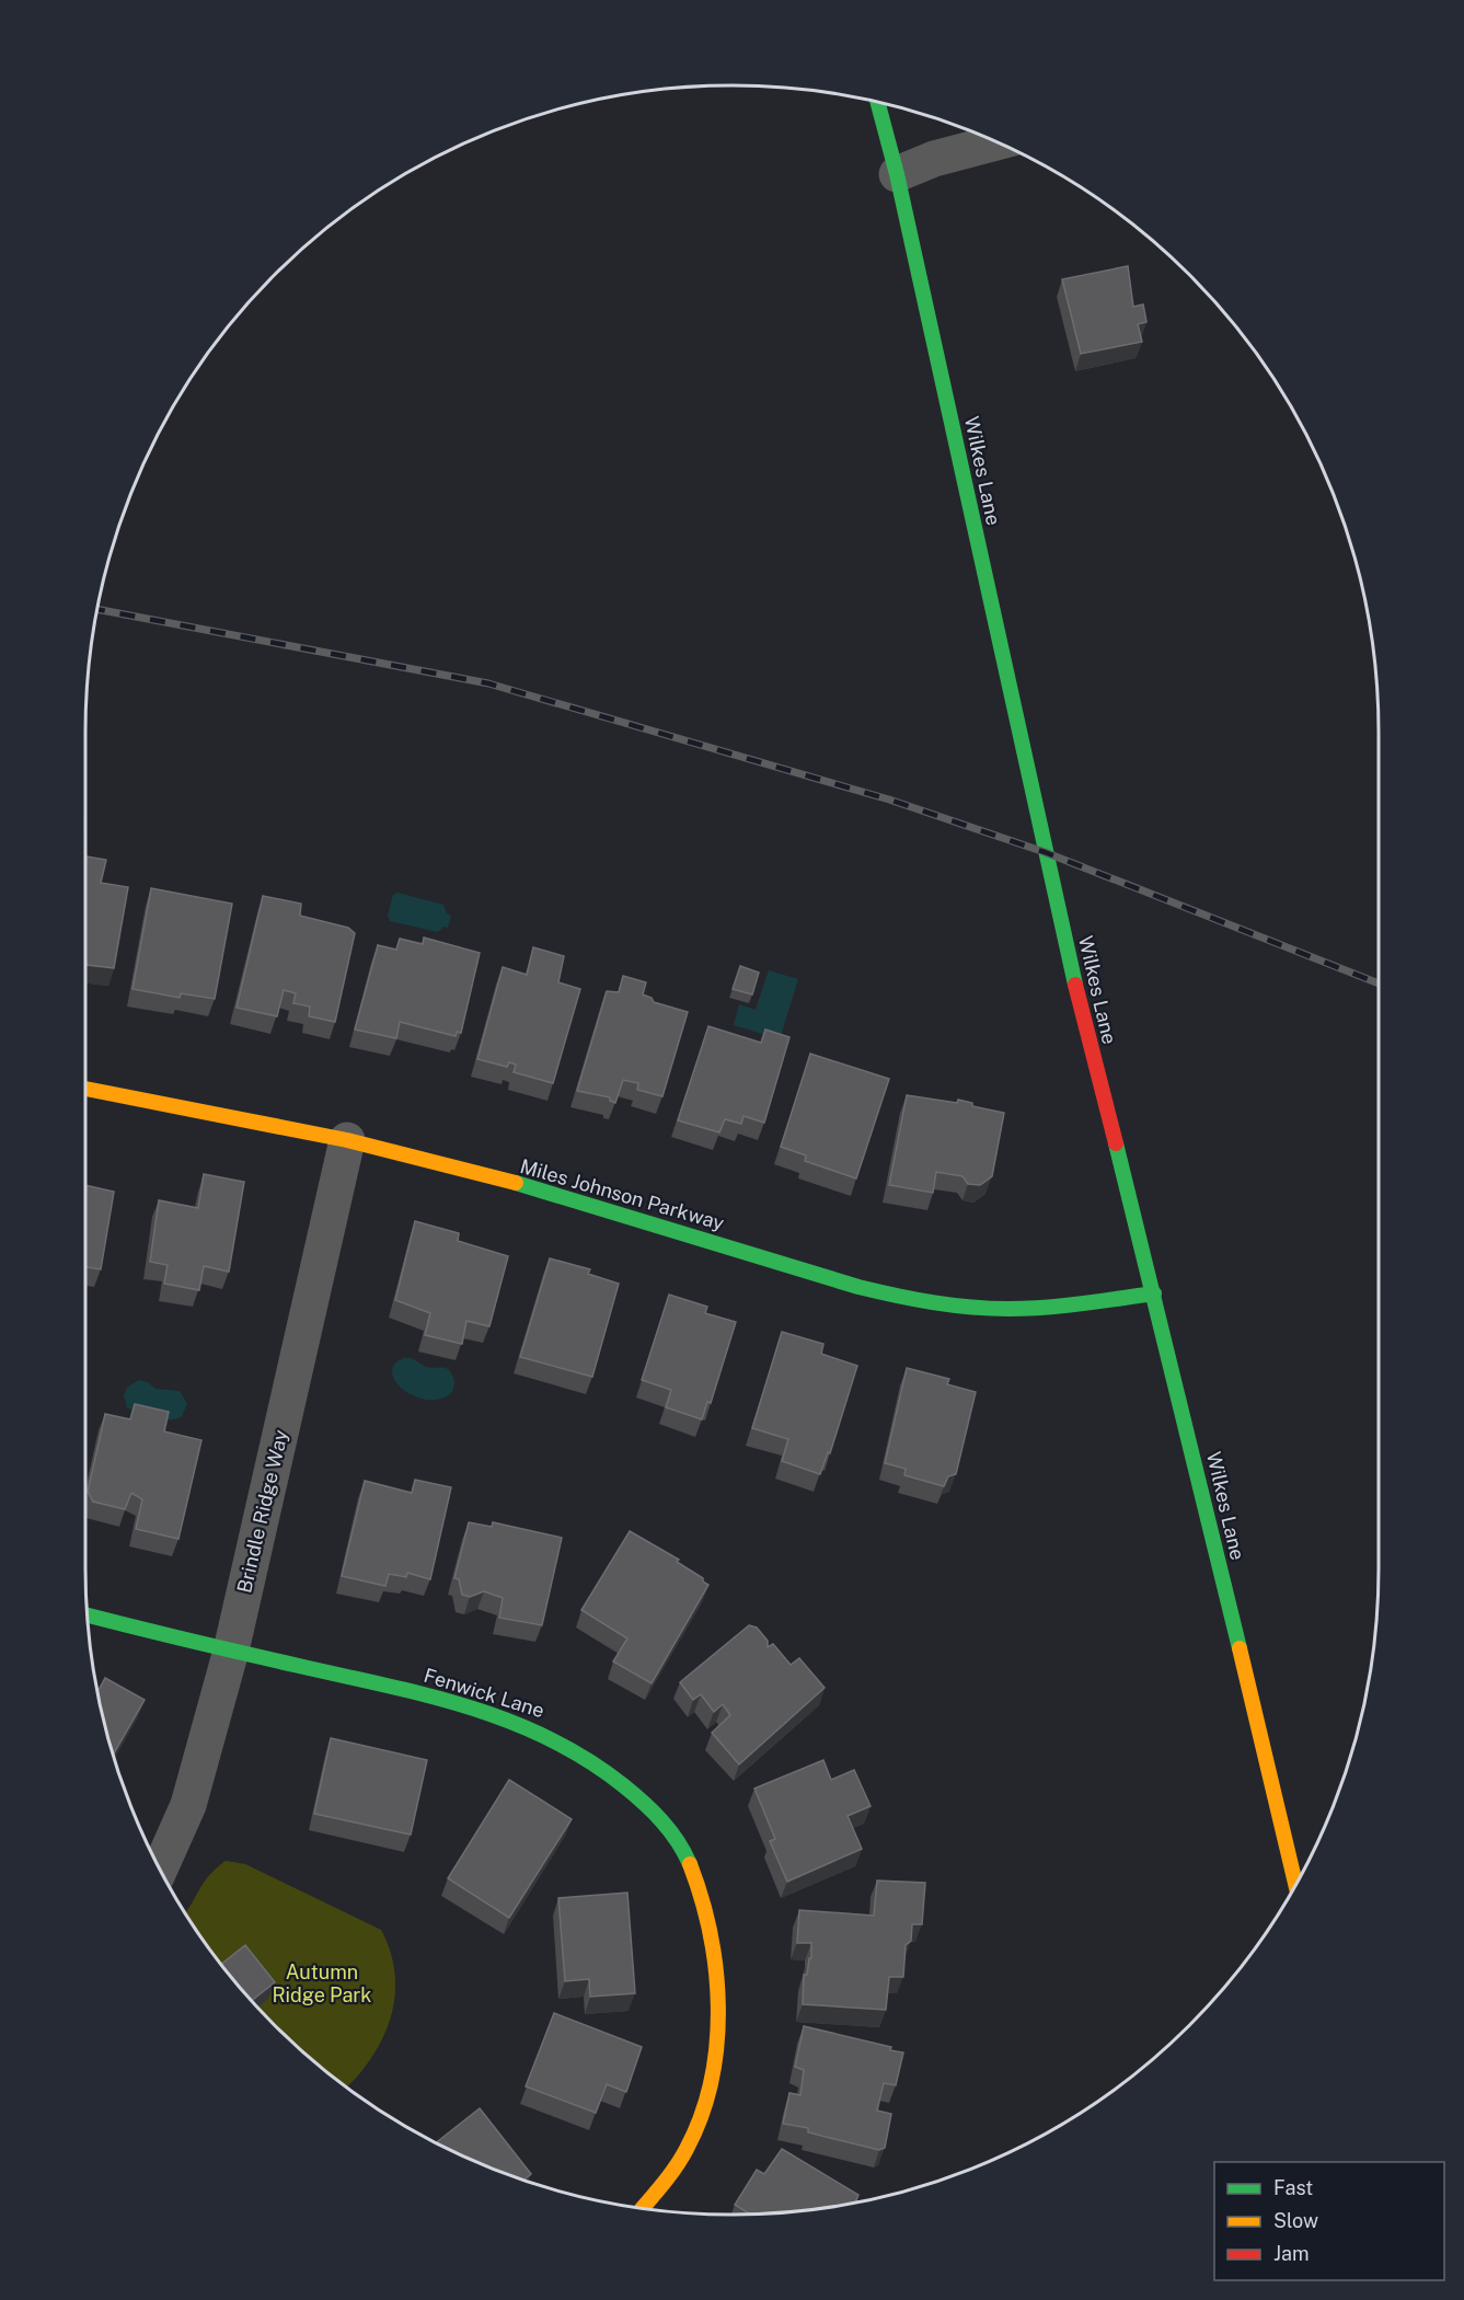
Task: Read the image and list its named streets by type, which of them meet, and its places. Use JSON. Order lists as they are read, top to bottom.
{
  "streets": {
    "street": [
      "Wilkes Lane",
      "Miles Johnson Parkway",
      "Brindle Ridge Way",
      "Fenwick Lane"
    ]
  },
  "crossings": [
    ["Wilkes Lane", "Miles Johnson Parkway"],
    ["Miles Johnson Parkway", "Brindle Ridge Way"],
    ["Brindle Ridge Way", "Fenwick Lane"]
  ],
  "parks": ["Autumn Ridge Park"],
  "legend": ["Fast", "Slow", "Jam"]
}
